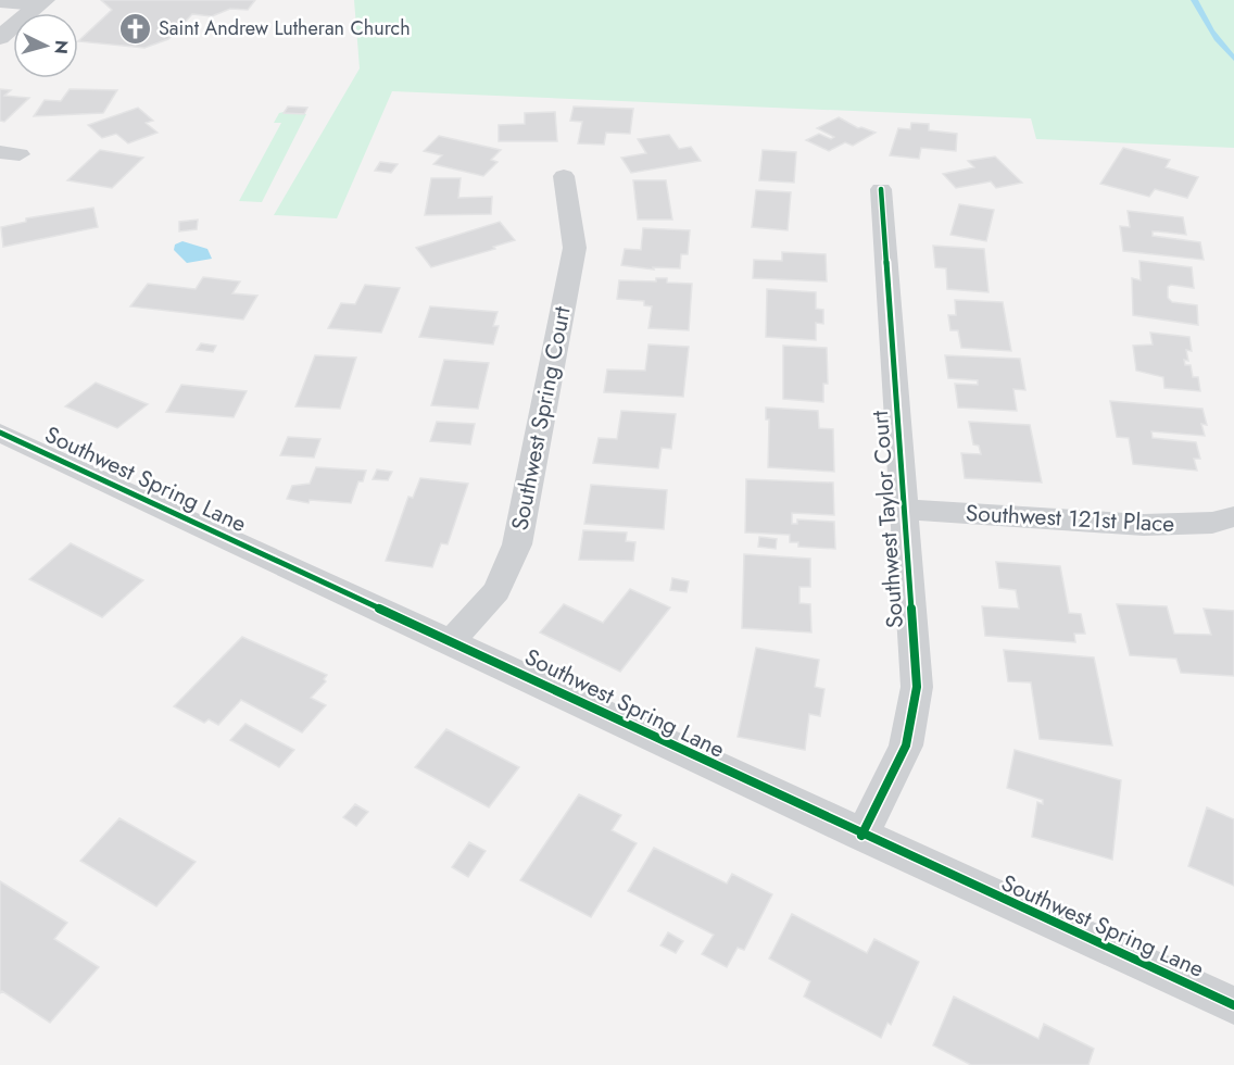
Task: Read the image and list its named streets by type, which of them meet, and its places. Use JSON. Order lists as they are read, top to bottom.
{
  "streets": {
    "street": [
      "Southwest Spring Court",
      "Southwest Spring Lane",
      "Southwest 121st Place",
      "Southwest Taylor Court"
    ]
  },
  "crossings": [
    ["Southwest Spring Court", "Southwest Spring Lane"],
    ["Southwest Spring Lane", "Southwest Taylor Court"],
    ["Southwest 121st Place", "Southwest Taylor Court"]
  ],
  "places": {
    "church": ["Saint Andrew Lutheran Church"]
  },
  "north": "right"
}
